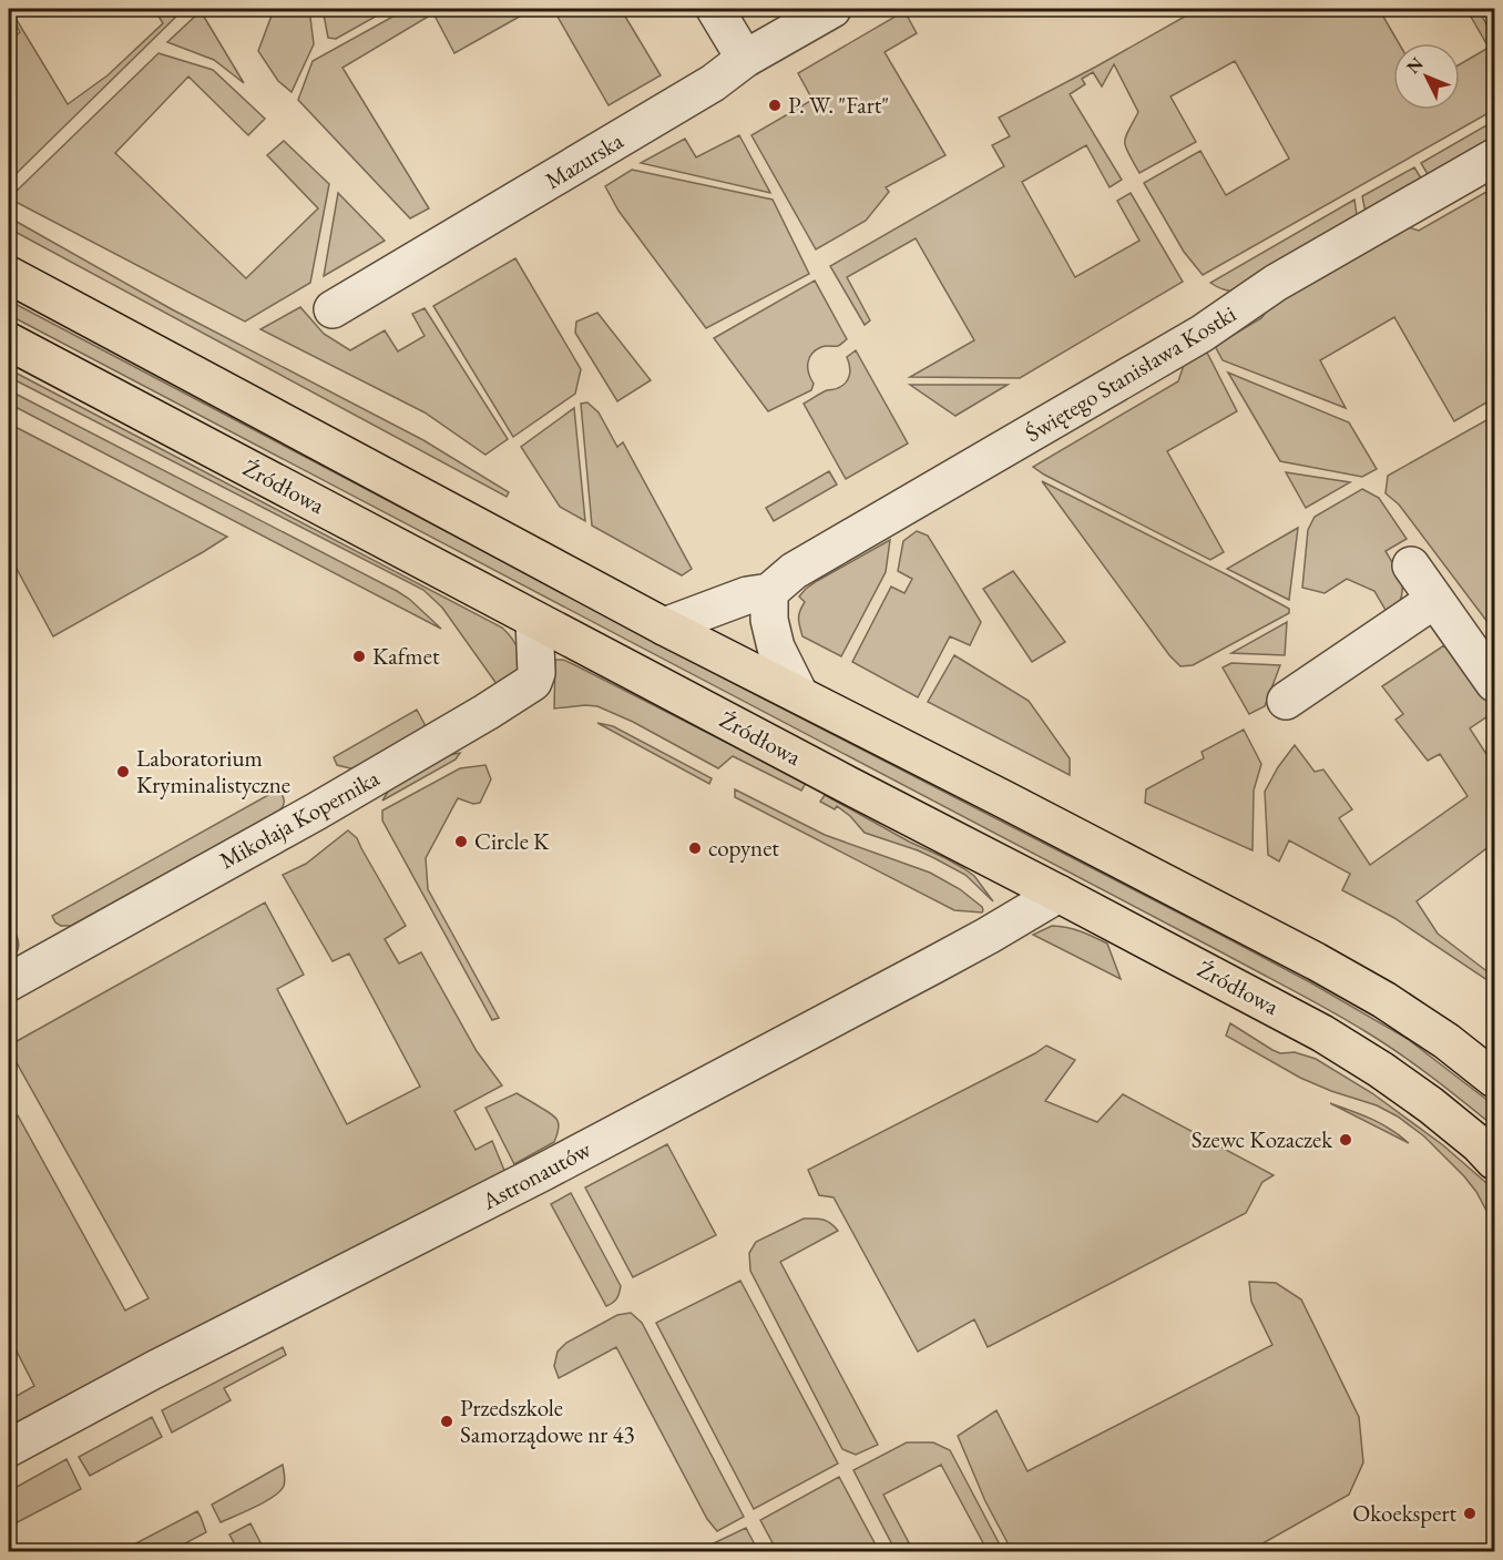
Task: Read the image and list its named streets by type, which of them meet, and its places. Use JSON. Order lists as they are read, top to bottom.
{
  "streets": {
    "main road": ["Źródłowa"],
    "street": [
      "Mazurska",
      "Świętego Stanisława Kostki",
      "Mikołaja Kopernika",
      "Astronautów"
    ]
  },
  "crossings": [
    ["Źródłowa", "Mikołaja Kopernika"],
    ["Źródłowa", "Astronautów"]
  ],
  "places": [
    "P. W. \"Fart\"",
    "Kafmet",
    "Laboratorium Kryminalistyczne",
    "Circle K",
    "copynet",
    "Szewc Kozaczek",
    "Przedszkole Samorządowe nr 43",
    "Okoekspert"
  ],
  "north": "top left"
}
